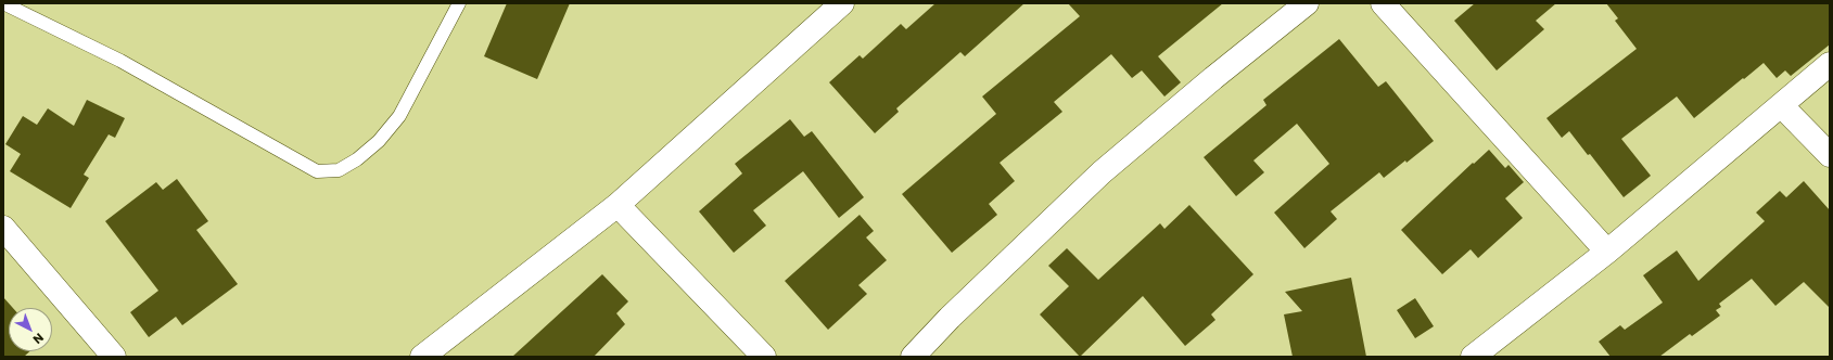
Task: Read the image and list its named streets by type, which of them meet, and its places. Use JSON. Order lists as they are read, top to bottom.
{
  "north": "bottom right"
}
